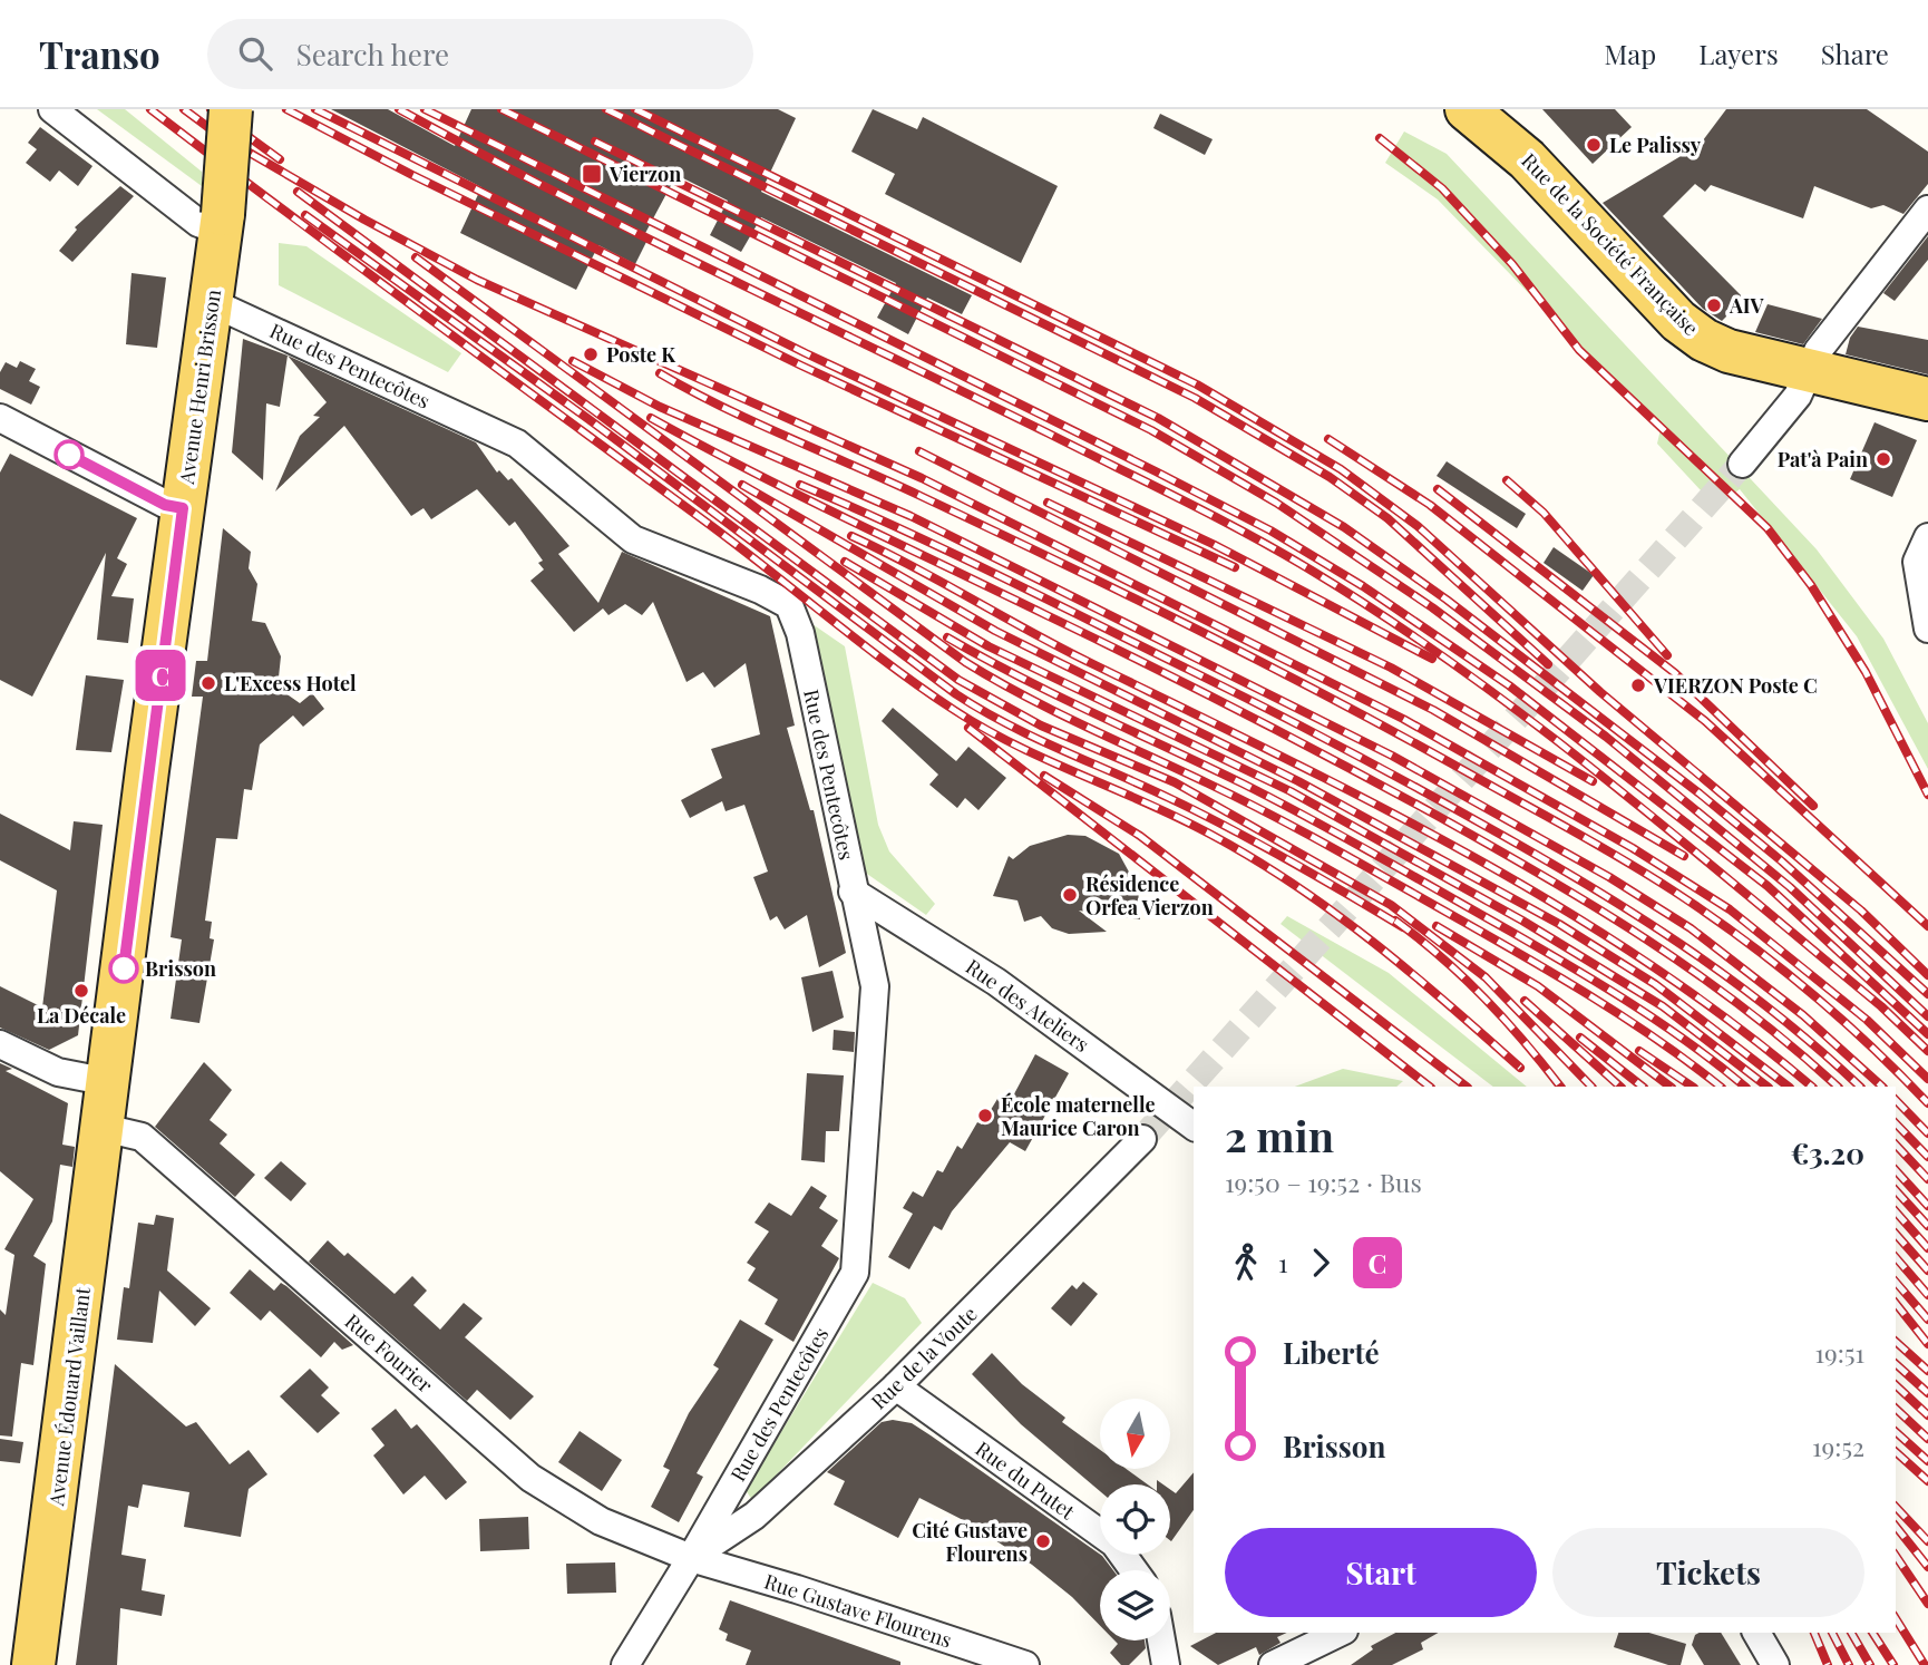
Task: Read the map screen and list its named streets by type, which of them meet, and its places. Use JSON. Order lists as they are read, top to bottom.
{
  "streets": {
    "main road": ["Rue de la Société Française", "Avenue Henri Brisson", "Avenue Édouard Vaillant"],
    "street": [
      "Rue des Pentecôtes",
      "Rue des Ateliers",
      "Rue Fourier",
      "Rue de la Voute",
      "Rue du Putet",
      "Rue Gustave Flourens"
    ]
  },
  "crossings": [
    ["Rue des Pentecôtes", "Avenue Henri Brisson"],
    ["Rue des Pentecôtes", "Rue des Ateliers"],
    ["Rue des Pentecôtes", "Rue Fourier"],
    ["Rue des Pentecôtes", "Rue de la Voute"],
    ["Rue des Pentecôtes", "Rue Gustave Flourens"],
    ["Avenue Henri Brisson", "Rue Fourier"],
    ["Avenue Henri Brisson", "Avenue Édouard Vaillant"],
    ["Rue Fourier", "Rue de la Voute"],
    ["Rue Fourier", "Avenue Édouard Vaillant"],
    ["Rue Fourier", "Rue Gustave Flourens"],
    ["Rue de la Voute", "Rue du Putet"],
    ["Rue de la Voute", "Rue Gustave Flourens"]
  ],
  "places": {
    "other": [
      "Le Palissy",
      "AIV",
      "Poste K",
      "Pat'à Pain",
      "L'Excess Hotel",
      "VIERZON Poste C",
      "Résidence Orfea Vierzon",
      "Brisson",
      "La Décale",
      "École maternelle Maurice Caron",
      "Cité Gustave Flourens"
    ],
    "transit": ["Vierzon"]
  },
  "lines": ["bus line C"],
  "north": "bottom",
  "page": {
    "header": "Transo",
    "search": "Search here",
    "nav": ["Map", "Layers", "Share"],
    "on_map": "C",
    "heading": ["2 min", "19:50 – 19:52 · Bus", "€3.20"],
    "legs": ["1", "C"],
    "list": [
      {
        "name": "Liberté",
        "value": "19:51"
      },
      {
        "name": "Brisson",
        "value": "19:52"
      }
    ],
    "buttons": ["Start", "Tickets"]
  }
}
